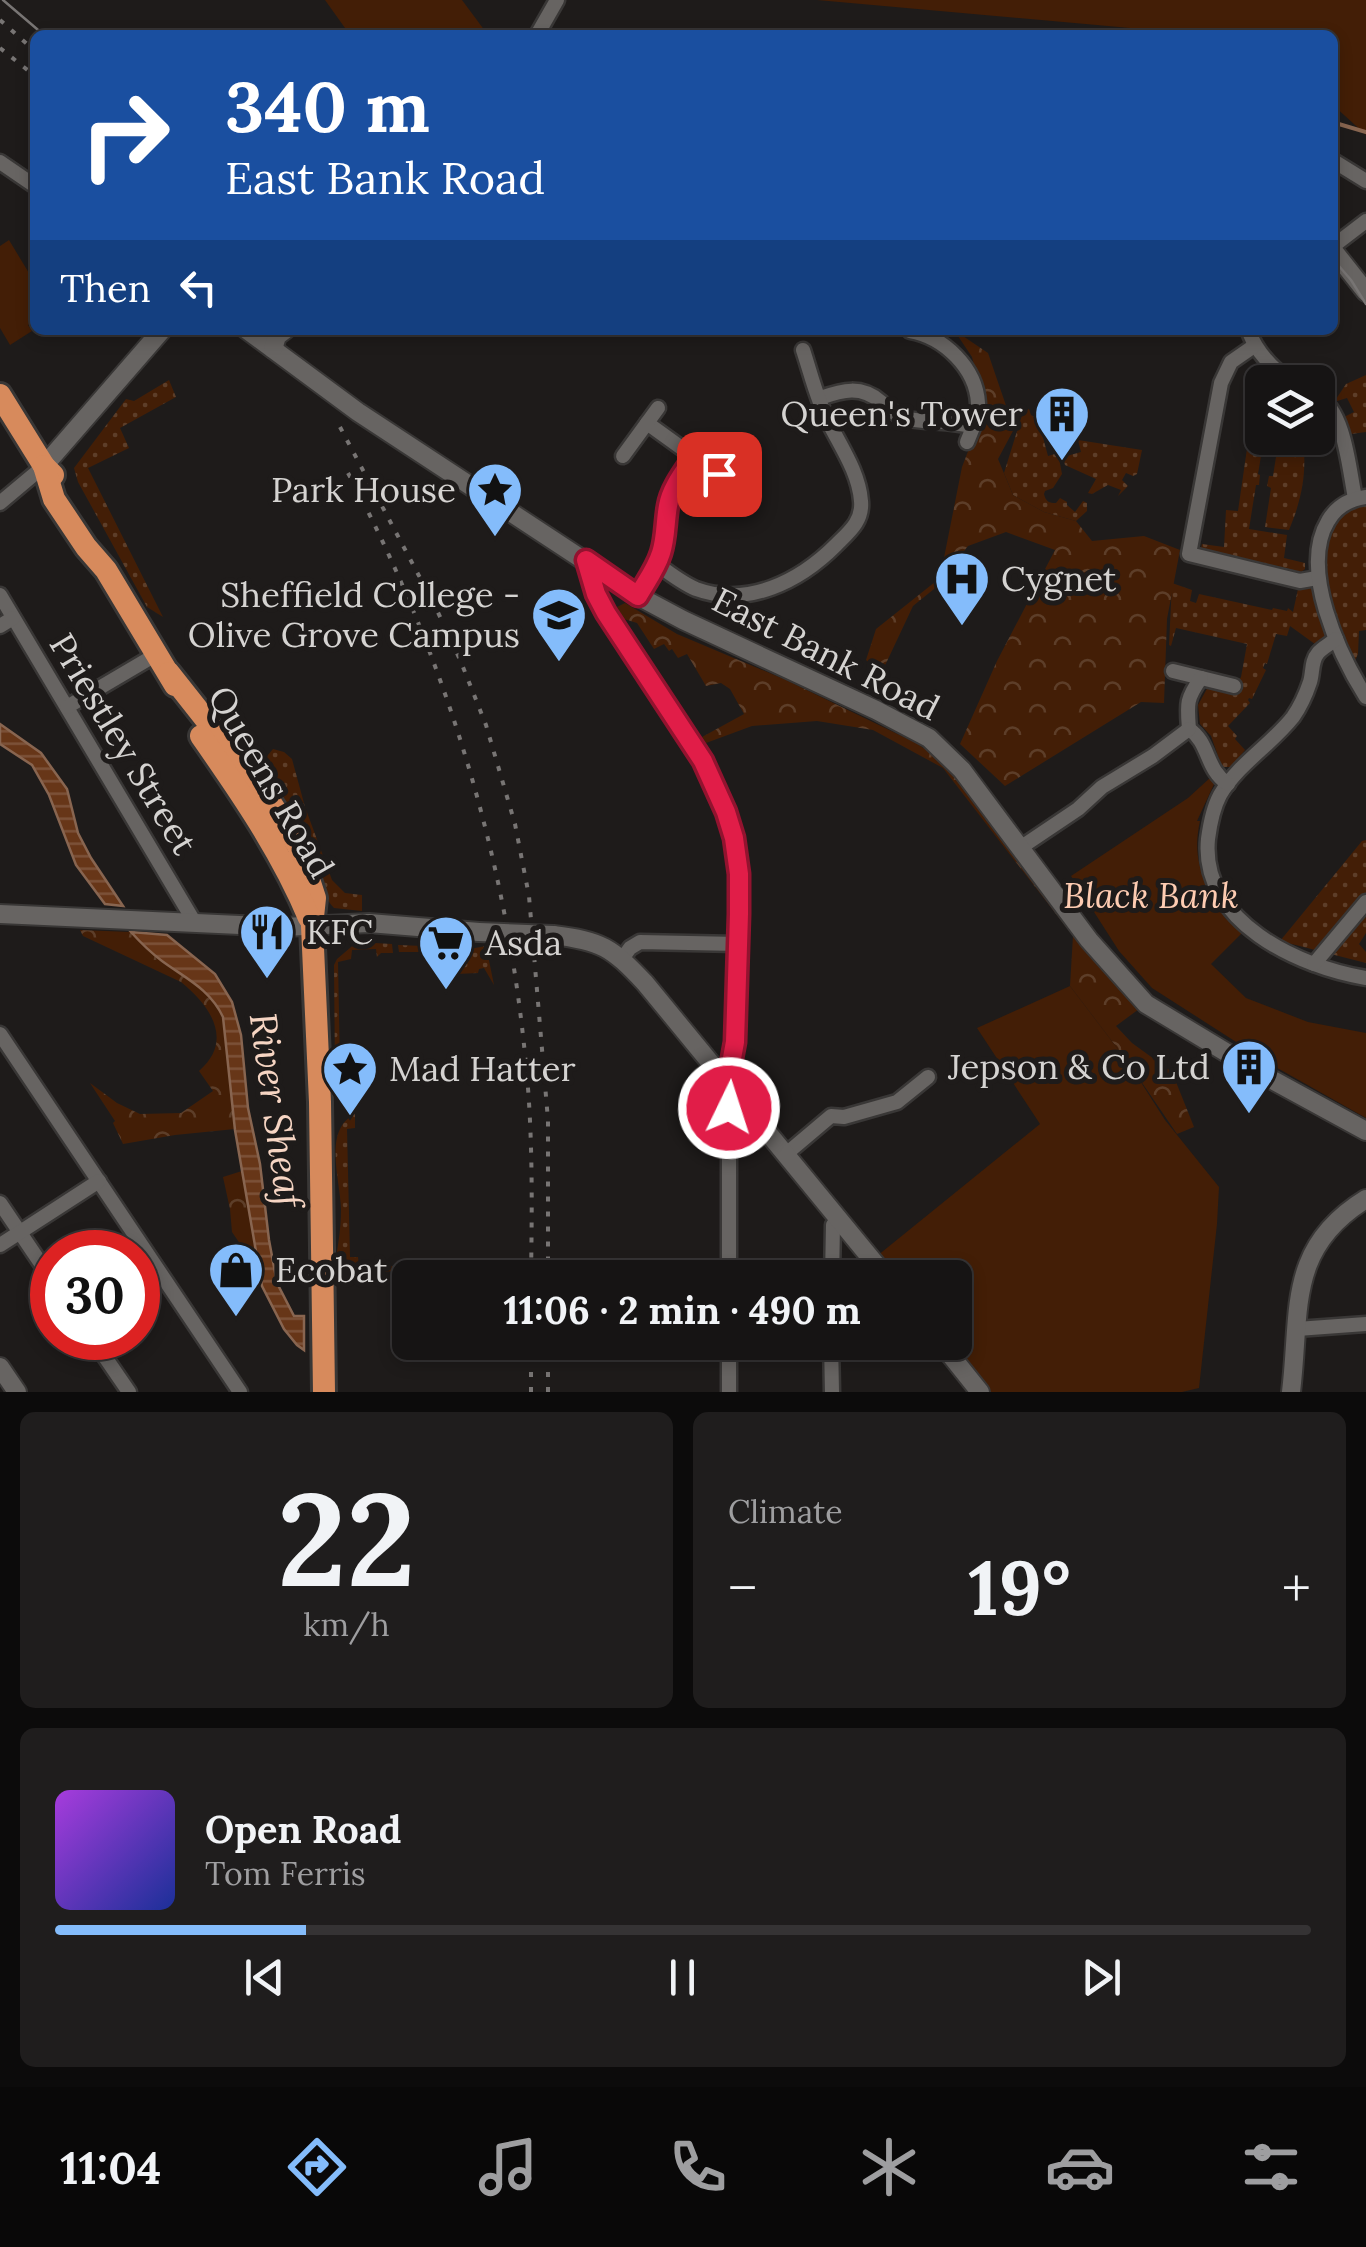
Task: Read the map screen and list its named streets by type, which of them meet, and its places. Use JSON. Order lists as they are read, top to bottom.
{
  "streets": {
    "highway": ["Queens Road"],
    "street": ["East Bank Road", "Priestley Street"]
  },
  "water": ["River Sheaf"],
  "parks": ["Black Bank"],
  "places": {
    "building": ["Queen's Tower", "Jepson & Co Ltd"],
    "place": ["Park House", "Mad Hatter"],
    "hospital": ["Cygnet"],
    "school or university": ["Sheffield College - Olive Grove Campus"],
    "restaurant": ["KFC"],
    "supermarket": ["Asda"],
    "shop": ["Ecobat"]
  },
  "page": {
    "turn": ["340 m", "East Bank Road"],
    "then": "Then",
    "limit": "30",
    "trip": "11:06 · 2 min · 490 m",
    "tile": [
      ["22", "km/h"],
      "Climate"
    ],
    "heat": ["−", "19°", "+"],
    "song": ["Open Road", "Tom Ferris"],
    "tabs": "11:04"
  }
}
